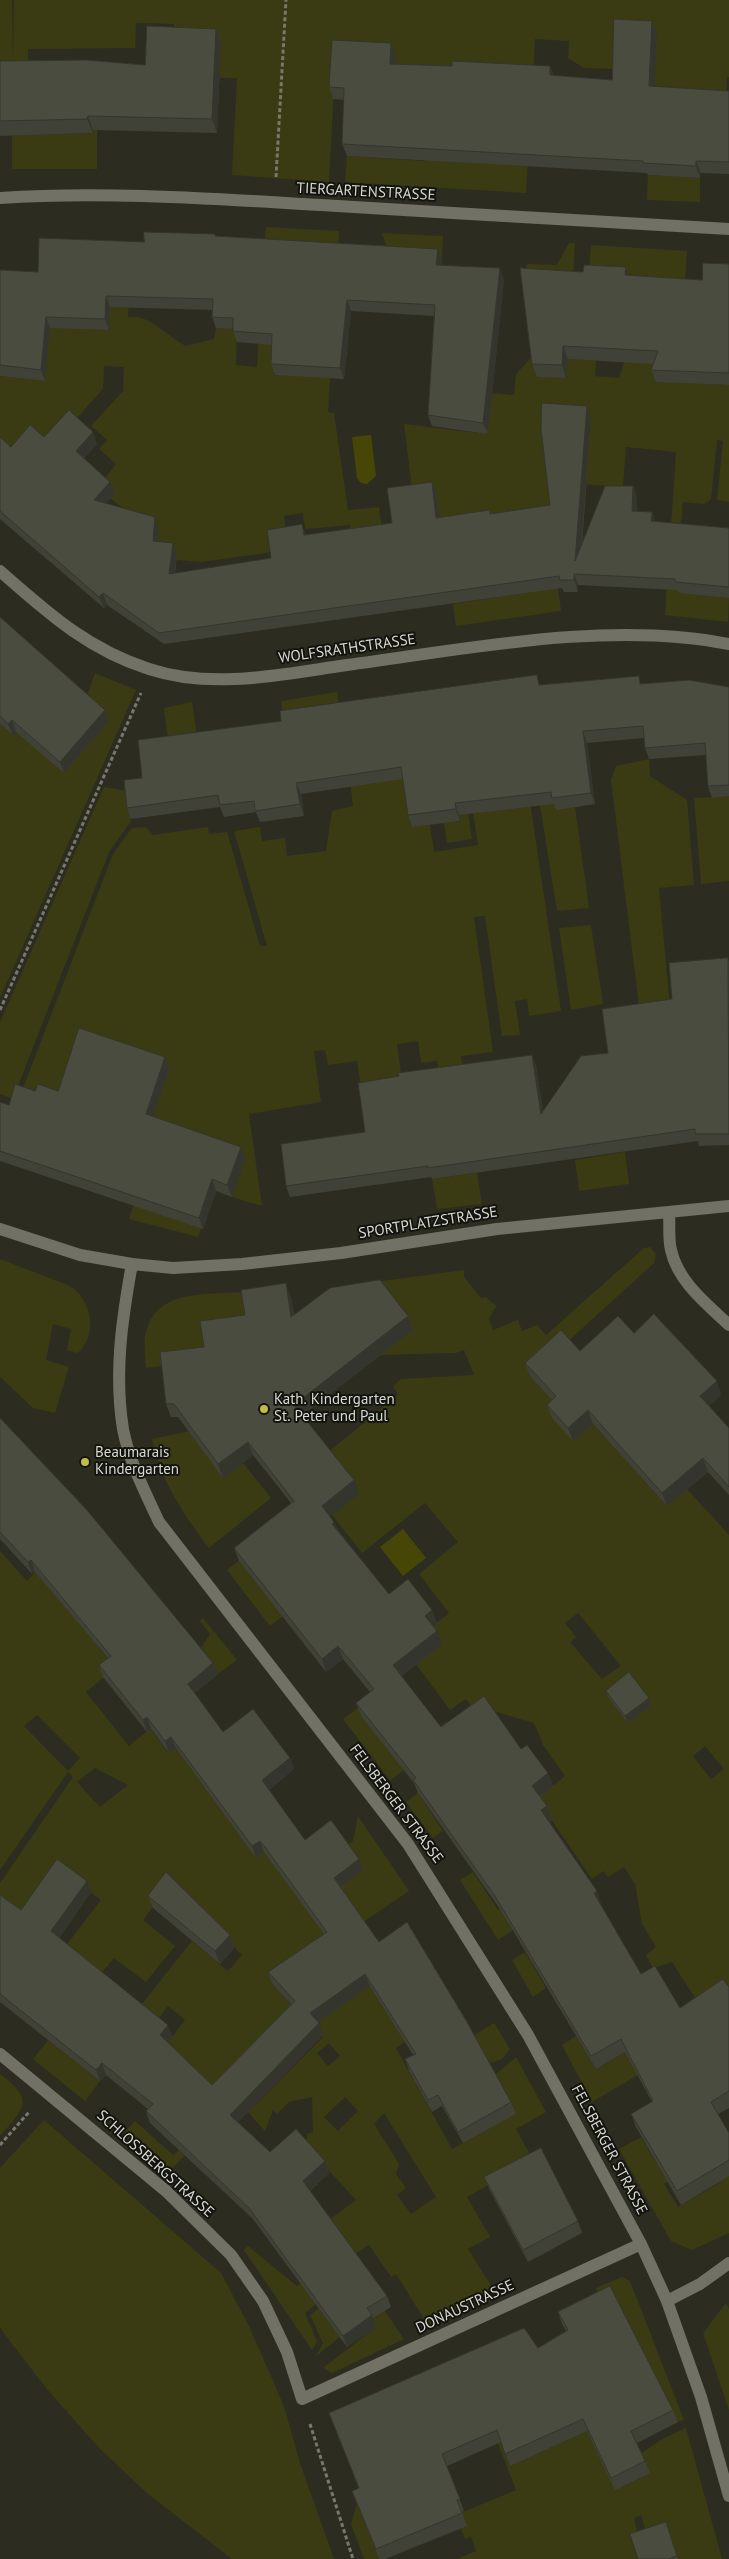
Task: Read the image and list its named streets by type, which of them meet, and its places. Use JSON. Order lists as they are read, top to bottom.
{
  "streets": {
    "street": [
      "TIERGARTENSTRASSE",
      "WOLFSRATHSTRASSE",
      "SPORTPLATZSTRASSE",
      "FELSBERGER STRASSE",
      "SCHLOSSBERGSTRASSE",
      "DONAUSTRASSE"
    ]
  },
  "crossings": [
    ["SPORTPLATZSTRASSE", "FELSBERGER STRASSE"],
    ["FELSBERGER STRASSE", "DONAUSTRASSE"],
    ["SCHLOSSBERGSTRASSE", "DONAUSTRASSE"]
  ],
  "places": ["Kath. Kindergarten St. Peter und Paul", "Beaumarais Kindergarten"]
}
